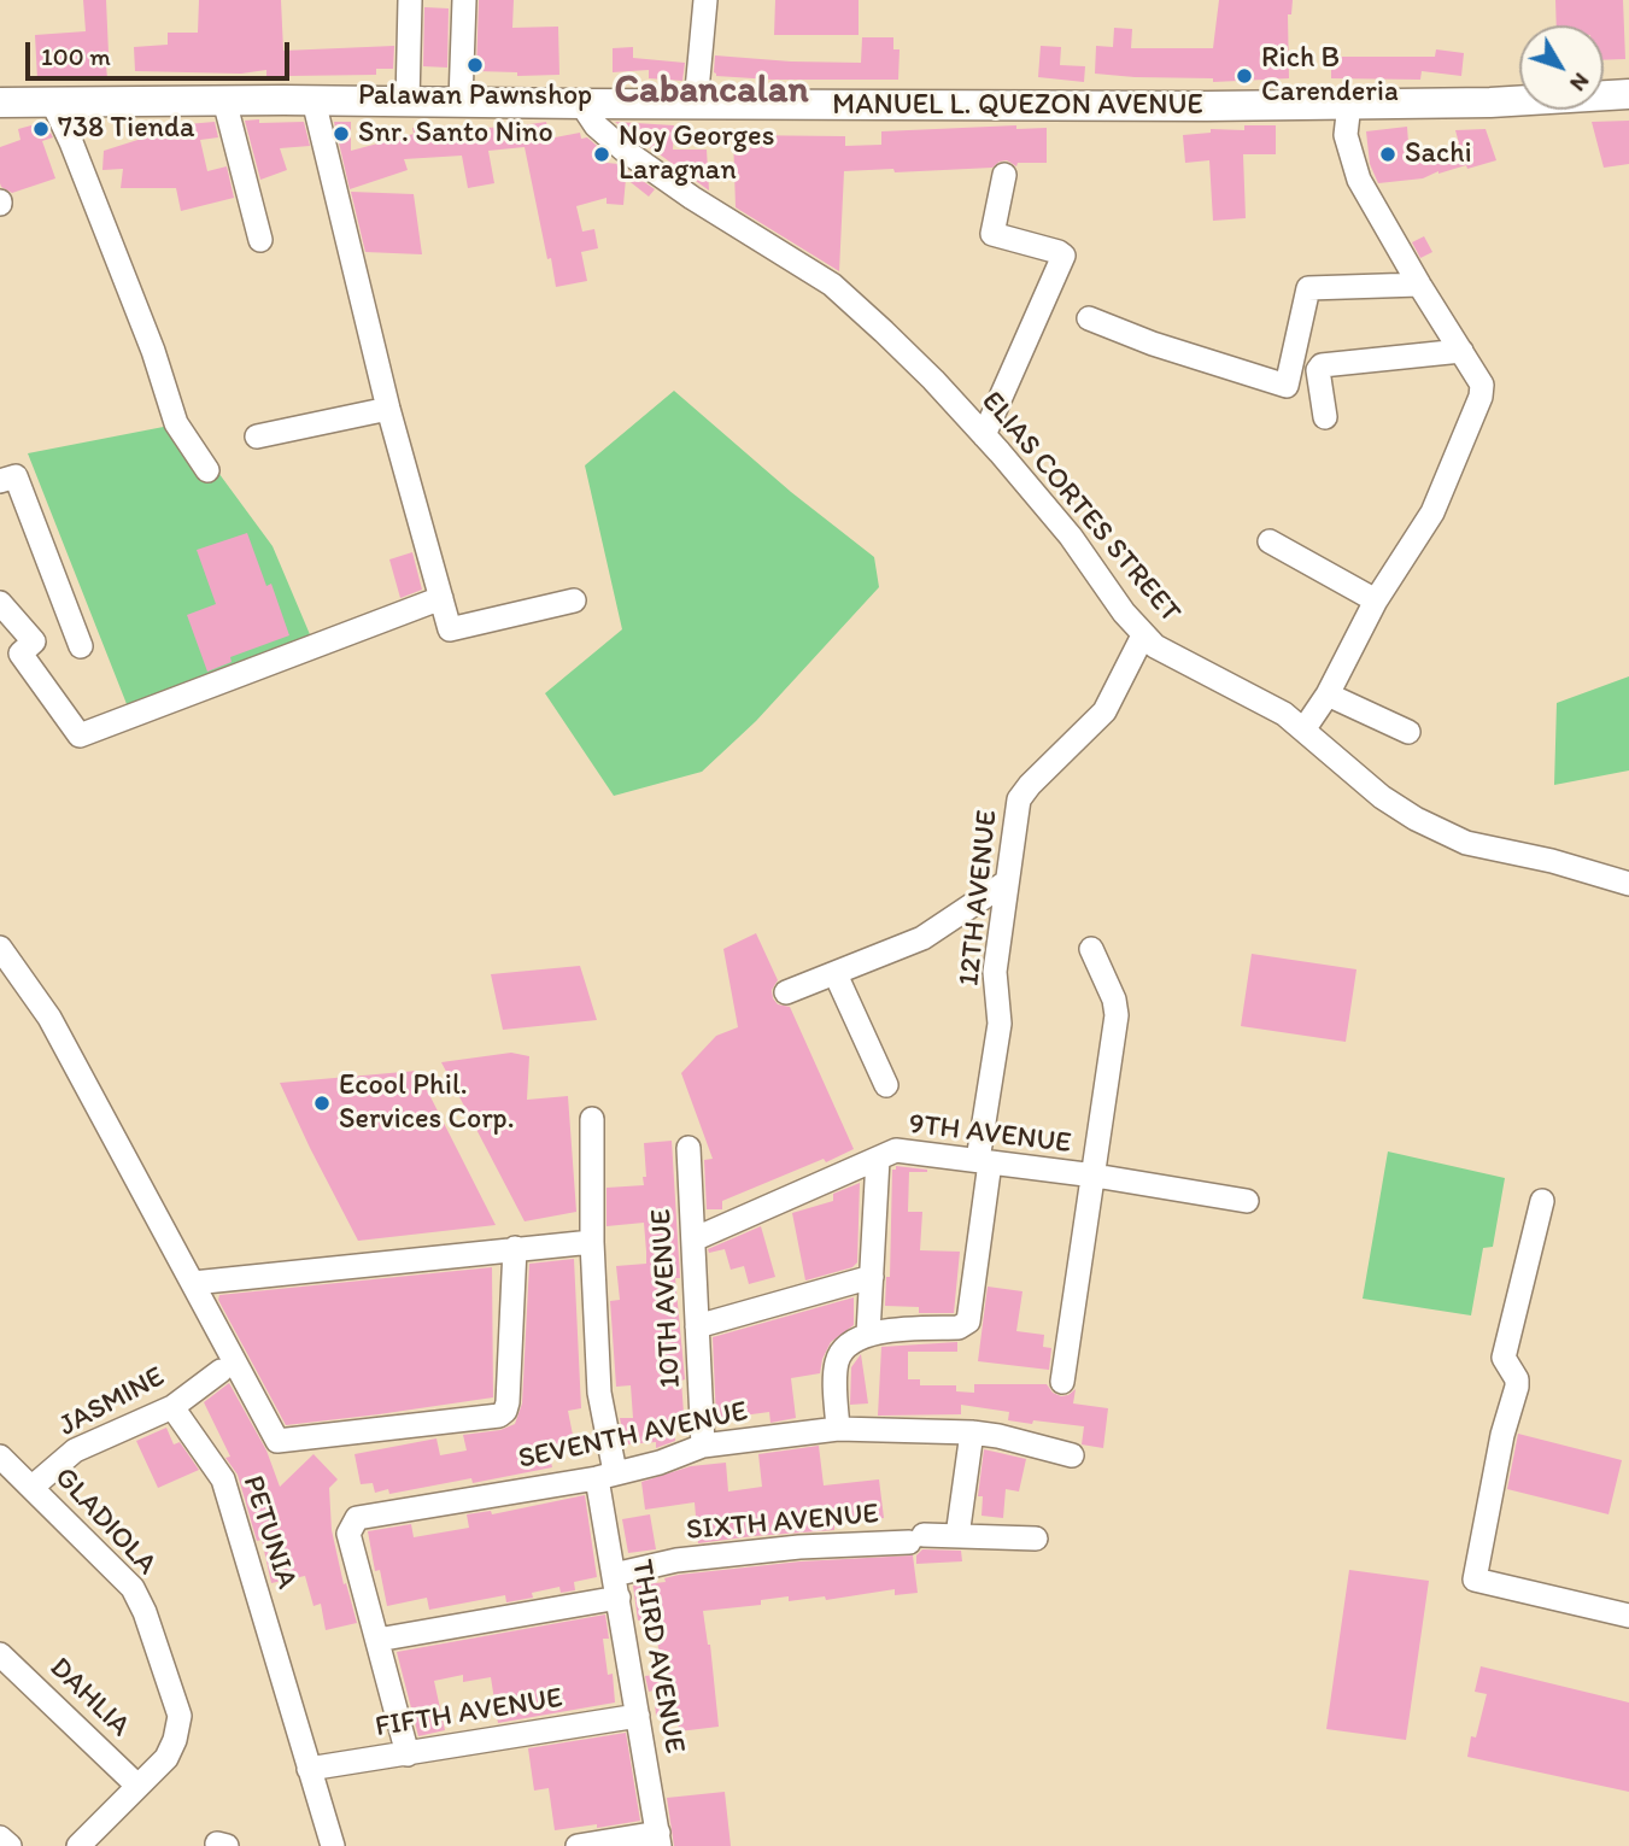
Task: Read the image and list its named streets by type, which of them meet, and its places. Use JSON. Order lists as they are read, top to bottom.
{
  "streets": {
    "main road": ["MANUEL L. QUEZON AVENUE"],
    "street": [
      "ELIAS CORTES STREET",
      "12TH AVENUE",
      "9TH AVENUE",
      "10TH AVENUE",
      "JASMINE",
      "SEVENTH AVENUE",
      "GLADIOLA",
      "SIXTH AVENUE",
      "PETUNIA",
      "THIRD AVENUE",
      "DAHLIA",
      "FIFTH AVENUE"
    ]
  },
  "crossings": [
    ["MANUEL L. QUEZON AVENUE", "ELIAS CORTES STREET"],
    ["ELIAS CORTES STREET", "12TH AVENUE"],
    ["12TH AVENUE", "9TH AVENUE"],
    ["9TH AVENUE", "10TH AVENUE"],
    ["10TH AVENUE", "SEVENTH AVENUE"],
    ["JASMINE", "GLADIOLA"],
    ["JASMINE", "PETUNIA"],
    ["SEVENTH AVENUE", "SIXTH AVENUE"],
    ["SEVENTH AVENUE", "THIRD AVENUE"],
    ["GLADIOLA", "DAHLIA"],
    ["SIXTH AVENUE", "THIRD AVENUE"],
    ["PETUNIA", "FIFTH AVENUE"],
    ["THIRD AVENUE", "FIFTH AVENUE"]
  ],
  "districts": ["Cabancalan"],
  "places": [
    "Palawan Pawnshop",
    "Rich B Carenderia",
    "738 Tienda",
    "Snr. Santo Nino",
    "Noy Georges Laragnan",
    "Sachi",
    "Ecool Phil. Services Corp."
  ],
  "scale_bar": "100 m",
  "north": "bottom right"
}
